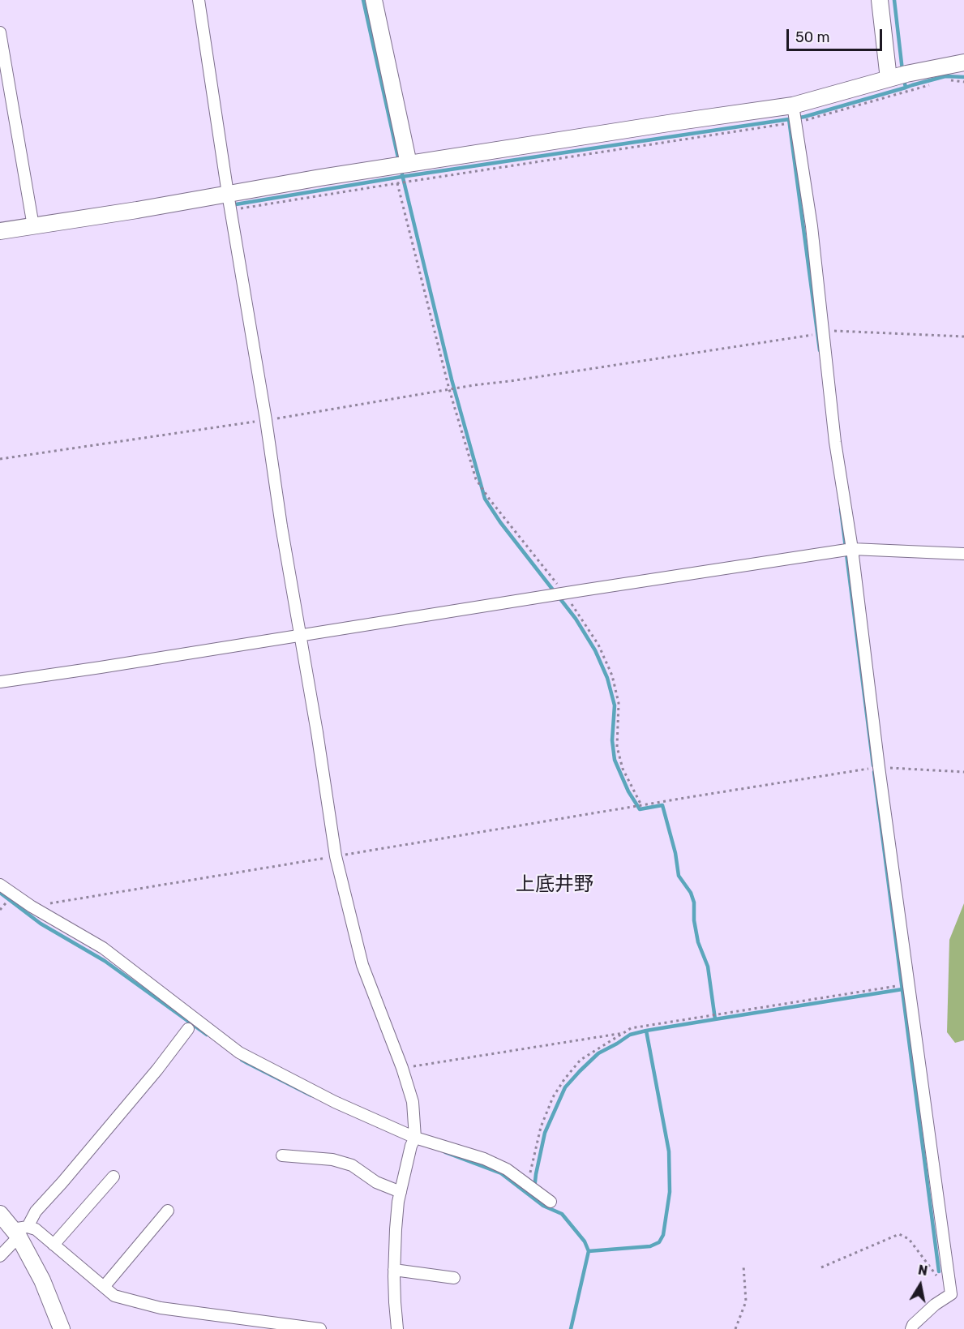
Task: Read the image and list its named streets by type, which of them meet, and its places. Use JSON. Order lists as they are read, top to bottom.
{
  "districts": ["上底井野"],
  "scale_bar": "50 m",
  "north": "top"
}
